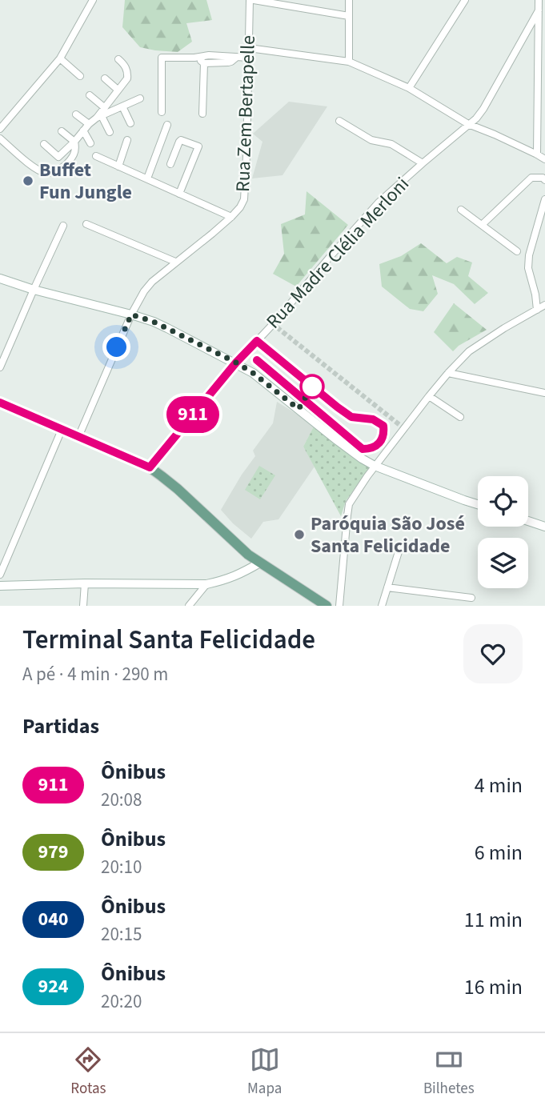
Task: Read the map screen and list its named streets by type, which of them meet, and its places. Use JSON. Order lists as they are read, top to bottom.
{
  "streets": {
    "street": ["Rua Zem Bertapelle", "Rua Madre Clélia Merloni"]
  },
  "places": ["Buffet Fun Jungle", "Paróquia São José Santa Felicidade"],
  "lines": ["bus line 911"],
  "page": {
    "on_map": "911",
    "heading": [
      ["Terminal Santa Felicidade", "A pé · 4 min · 290 m"],
      "Partidas"
    ],
    "list": [
      {
        "mark": "911",
        "name": "Ônibus",
        "note": "20:08",
        "value": "4 min"
      },
      {
        "mark": "979",
        "name": "Ônibus",
        "note": "20:10",
        "value": "6 min"
      },
      {
        "mark": "040",
        "name": "Ônibus",
        "note": "20:15",
        "value": "11 min"
      },
      {
        "mark": "924",
        "name": "Ônibus",
        "note": "20:20",
        "value": "16 min"
      }
    ],
    "tabs": ["Rotas", "Mapa", "Bilhetes"]
  }
}
